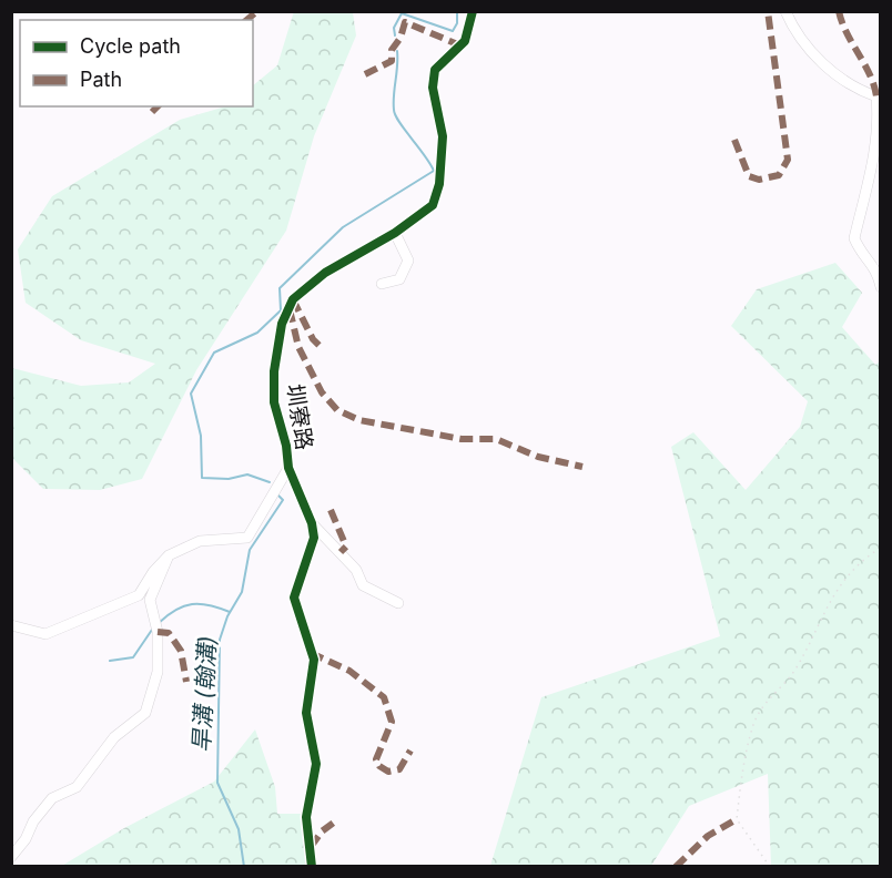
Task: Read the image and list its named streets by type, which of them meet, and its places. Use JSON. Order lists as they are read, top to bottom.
{
  "streets": {
    "street": ["圳寮路"]
  },
  "water": ["旱溝 (翰溝)"],
  "legend": ["Cycle path", "Path"]
}
